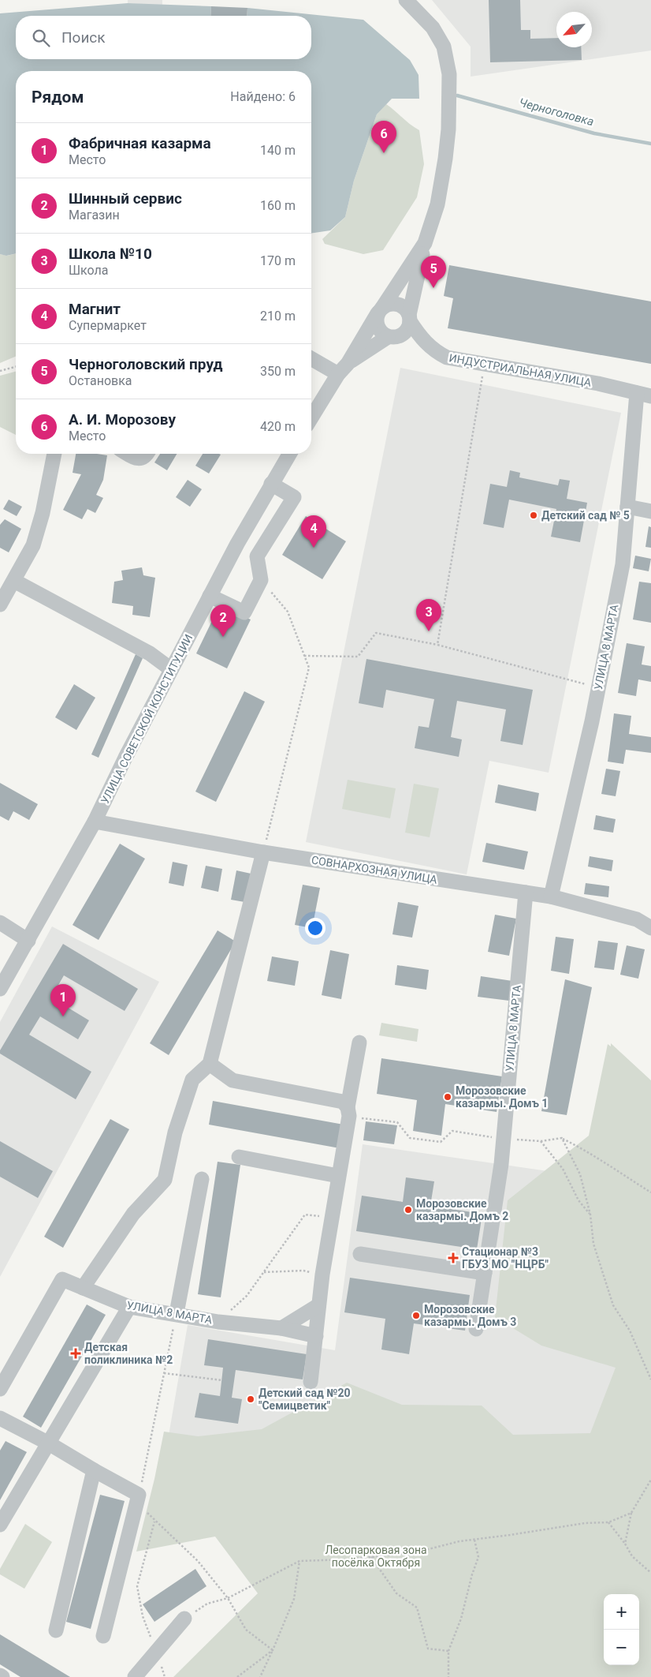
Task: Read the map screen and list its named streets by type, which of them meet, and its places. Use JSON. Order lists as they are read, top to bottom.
{
  "streets": {
    "street": [
      "ИНДУСТРИАЛЬНАЯ УЛИЦА",
      "УЛИЦА 8 МАРТА",
      "УЛИЦА СОВЕТСКОЙ КОНСТИТУЦИИ",
      "СОВНАРХОЗНАЯ УЛИЦА"
    ]
  },
  "crossings": [
    ["ИНДУСТРИАЛЬНАЯ УЛИЦА", "УЛИЦА 8 МАРТА"],
    ["УЛИЦА 8 МАРТА", "СОВНАРХОЗНАЯ УЛИЦА"],
    ["УЛИЦА СОВЕТСКОЙ КОНСТИТУЦИИ", "СОВНАРХОЗНАЯ УЛИЦА"]
  ],
  "water": ["Черноголовка"],
  "parks": ["Лесопарковая зона посёлка Октября"],
  "places": {
    "other": [
      "Детский сад № 5",
      "Морозовские казармы. Домъ 1",
      "Морозовские казармы. Домъ 2",
      "Морозовские казармы. Домъ 3",
      "Детский сад №20 \"Семицветик\""
    ],
    "health": ["Стационар №3 ГБУЗ МО \"НЦРБ\"", "Детская поликлиника №2"]
  },
  "north": "bottom left",
  "page": {
    "search": "Поиск",
    "heading": ["Рядом", "Найдено: 6"],
    "pins": [
      "6",
      "5",
      "4",
      "3",
      "2",
      "1"
    ],
    "list": [
      {
        "mark": "1",
        "name": "Фабричная казарма",
        "note": "Место",
        "value": "140 m"
      },
      {
        "mark": "2",
        "name": "Шинный сервис",
        "note": "Магазин",
        "value": "160 m"
      },
      {
        "mark": "3",
        "name": "Школа №10",
        "note": "Школа",
        "value": "170 m"
      },
      {
        "mark": "4",
        "name": "Магнит",
        "note": "Супермаркет",
        "value": "210 m"
      },
      {
        "mark": "5",
        "name": "Черноголовский пруд",
        "note": "Остановка",
        "value": "350 m"
      },
      {
        "mark": "6",
        "name": "А. И. Морозову",
        "note": "Место",
        "value": "420 m"
      }
    ],
    "map_buttons": ["+", "−"]
  }
}
